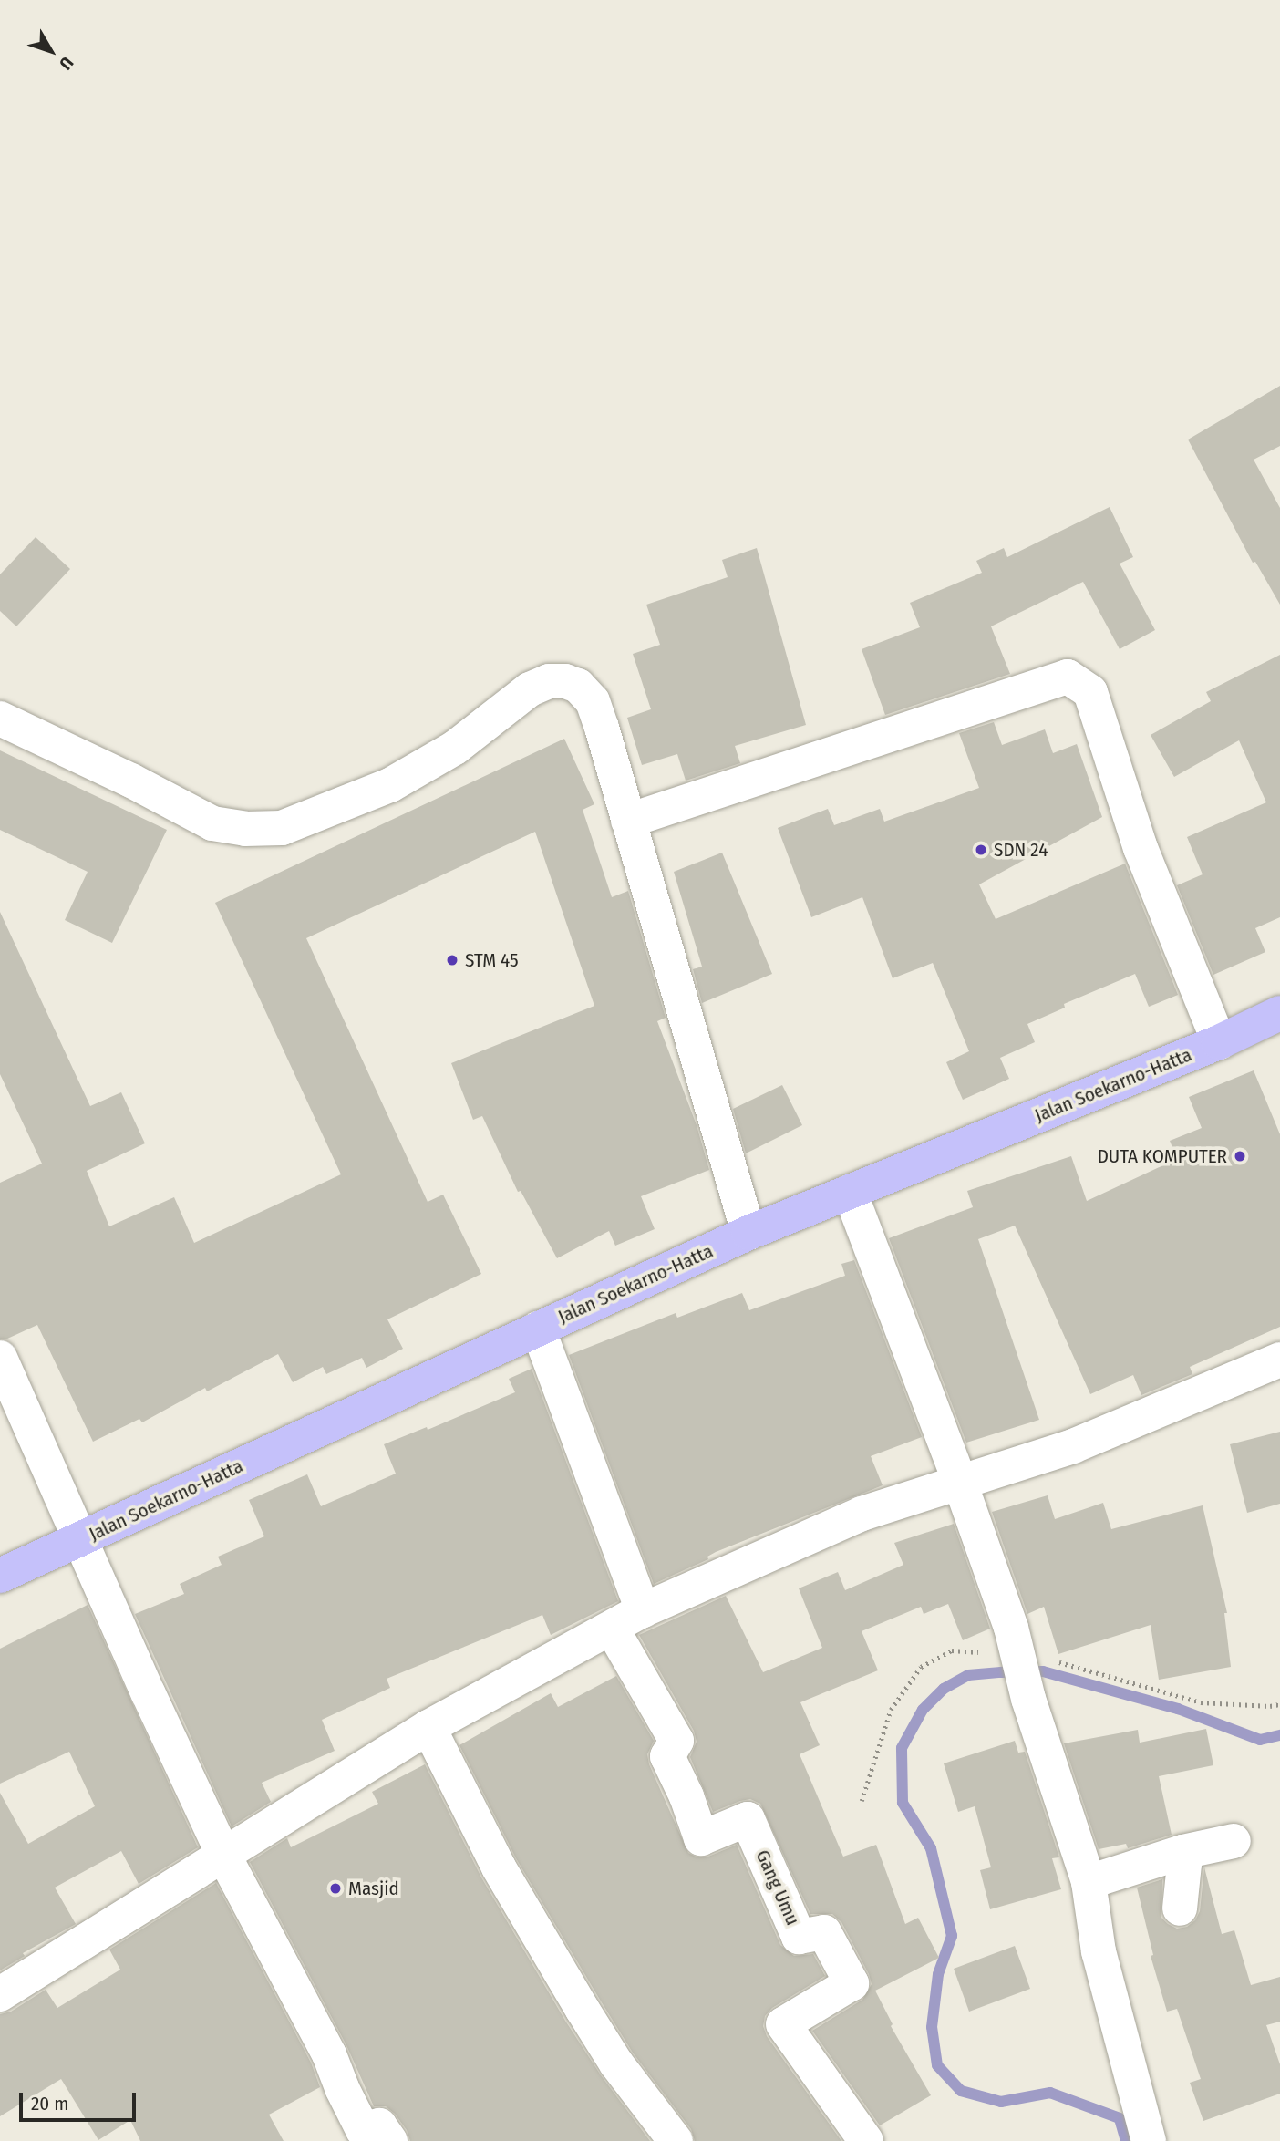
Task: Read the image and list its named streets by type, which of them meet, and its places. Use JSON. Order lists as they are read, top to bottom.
{
  "streets": {
    "highway": ["Jalan Soekarno-Hatta"],
    "street": ["Gang Umu"]
  },
  "places": [
    "SDN 24",
    "STM 45",
    "DUTA KOMPUTER",
    "Masjid"
  ],
  "scale_bar": "20 m",
  "north": "bottom right"
}
